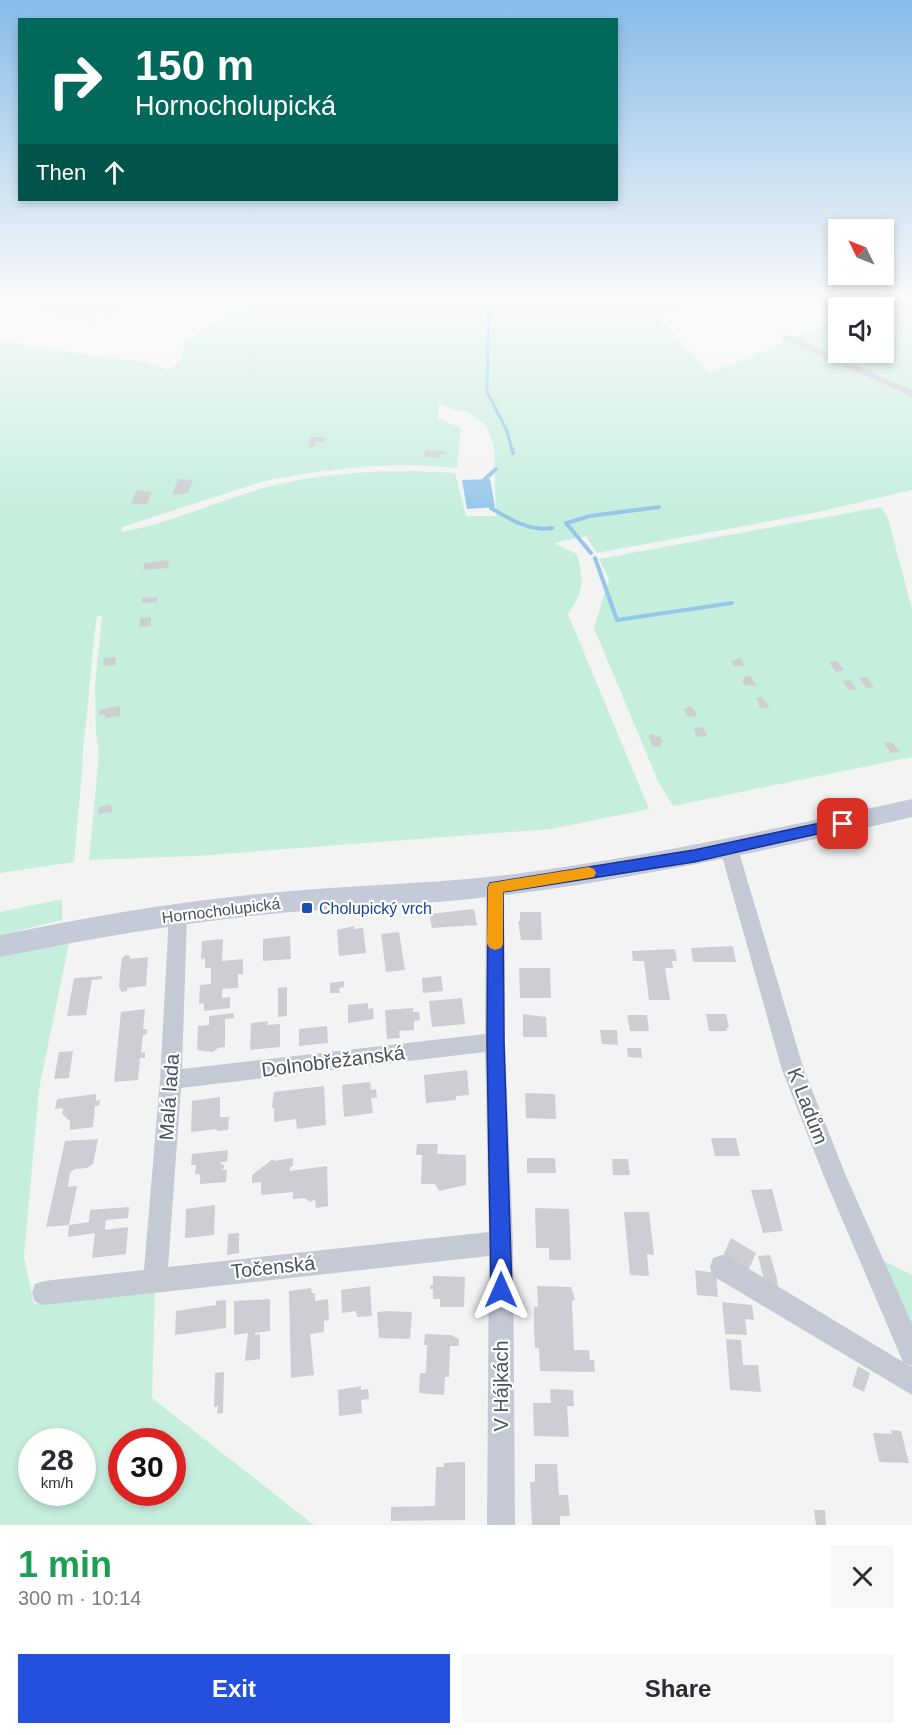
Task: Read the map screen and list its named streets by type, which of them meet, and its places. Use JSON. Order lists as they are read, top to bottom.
{
  "streets": {
    "street": [
      "Hornocholupická",
      "Dolnobřežanská",
      "Malá lada",
      "K Ladům",
      "Točenská",
      "V Hájkách"
    ]
  },
  "crossings": [
    ["Hornocholupická", "Malá lada"],
    ["Hornocholupická", "K Ladům"],
    ["Hornocholupická", "V Hájkách"],
    ["Dolnobřežanská", "Malá lada"],
    ["Dolnobřežanská", "V Hájkách"],
    ["Malá lada", "Točenská"],
    ["Točenská", "V Hájkách"]
  ],
  "places": {
    "transit": ["Cholupický vrch"]
  },
  "north": "top left",
  "page": {
    "turn": ["150 m", "Hornocholupická"],
    "then": "Then",
    "speed": "28 km/h",
    "limit": "30",
    "heading": ["1 min", "300 m · 10:14"],
    "buttons": ["Exit", "Share"]
  }
}
